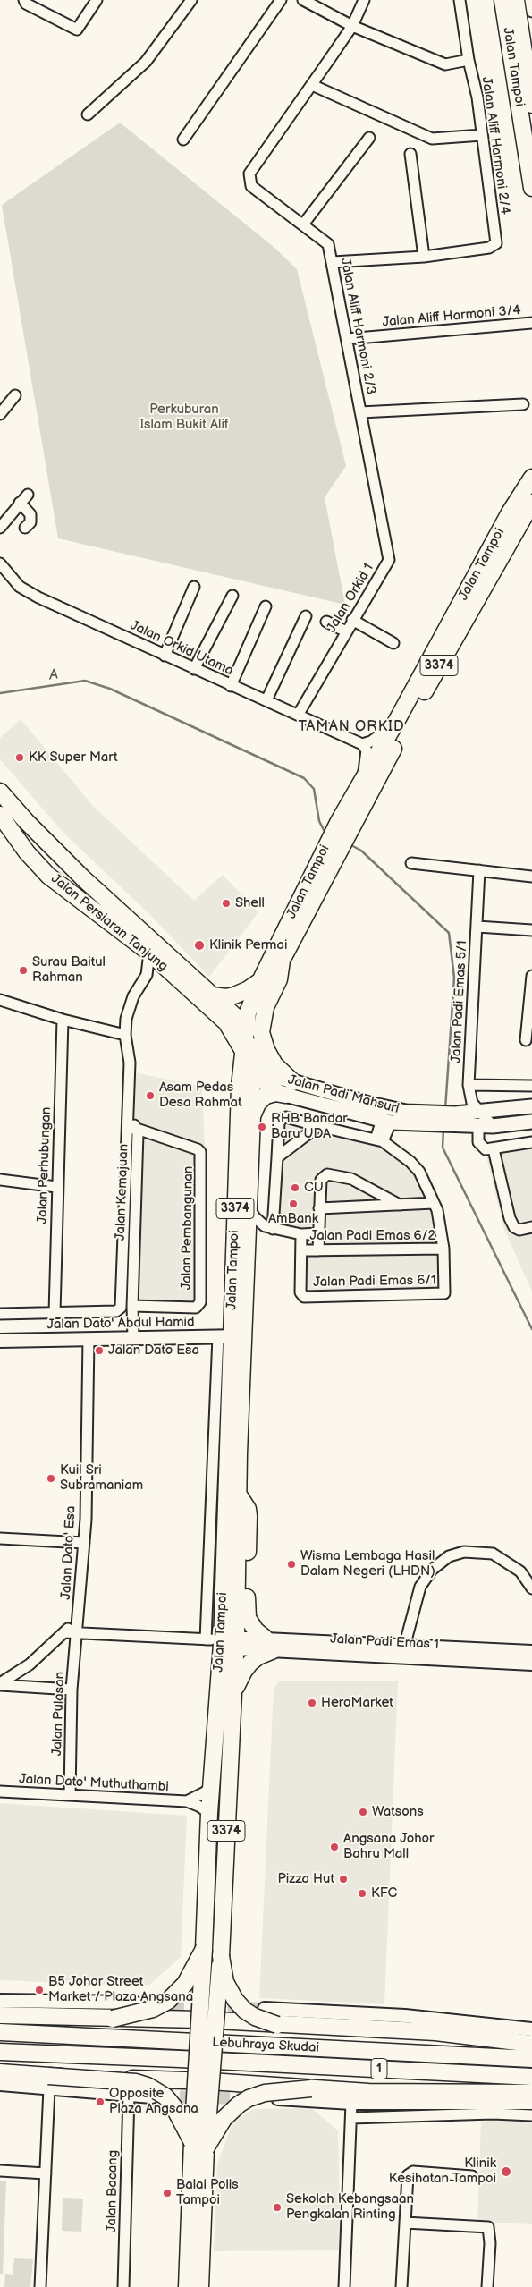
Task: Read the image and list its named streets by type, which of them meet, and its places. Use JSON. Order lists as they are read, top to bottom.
{
  "streets": {
    "main road": [
      "Jalan Tampoi",
      "3374",
      "Jalan Persiaran Tanjung",
      "Jalan Padi Mahsuri",
      "Lebuhraya Skudai",
      "1"
    ],
    "street": [
      "Jalan Aliff Harmoni 2/4",
      "Jalan Aliff Harmoni 3/4",
      "Jalan Aliff Harmoni 2/3",
      "Jalan Orkid 1",
      "Jalan Orkid Utama",
      "Jalan Padi Emas 5/1",
      "Jalan Perhubungan",
      "Jalan Kemajuan",
      "Jalan Pembangunan",
      "Jalan Padi Emas 6/2",
      "Jalan Padi Emas 6/1",
      "Jalan Dato' Abdul Hamid",
      "Jalan Dato' Esa",
      "Jalan Padi Emas 1",
      "Jalan Pulasan",
      "Jalan Dato' Muthuthambi",
      "Jalan Bacang"
    ]
  },
  "crossings": [
    ["Jalan Tampoi", "3374"],
    ["Jalan Tampoi", "Jalan Persiaran Tanjung"],
    ["Jalan Tampoi", "Jalan Padi Mahsuri"],
    ["Jalan Tampoi", "Jalan Dato' Abdul Hamid"],
    ["Jalan Tampoi", "Jalan Padi Emas 1"],
    ["Jalan Tampoi", "Jalan Dato' Muthuthambi"],
    ["Jalan Aliff Harmoni 3/4", "Jalan Aliff Harmoni 2/3"],
    ["Jalan Aliff Harmoni 2/3", "Jalan Orkid 1"],
    ["Jalan Orkid 1", "Jalan Orkid Utama"],
    ["Jalan Persiaran Tanjung", "Jalan Padi Mahsuri"],
    ["Jalan Padi Emas 5/1", "Jalan Padi Mahsuri"],
    ["Jalan Kemajuan", "Jalan Pembangunan"],
    ["Jalan Kemajuan", "Jalan Dato' Abdul Hamid"],
    ["Jalan Padi Emas 6/2", "Jalan Padi Emas 6/1"],
    ["Jalan Dato' Abdul Hamid", "Jalan Dato' Esa"],
    ["Jalan Dato' Esa", "Jalan Pulasan"],
    ["Jalan Pulasan", "Jalan Dato' Muthuthambi"]
  ],
  "districts": ["TAMAN ORKID"],
  "water": ["A"],
  "parks": ["Perkuburan Islam Bukit Alif"],
  "places": [
    "KK Super Mart",
    "Shell",
    "Klinik Permai",
    "Surau Baitul Rahman",
    "Asam Pedas Desa Rahmat",
    "RHB Bandar Baru UDA",
    "CU",
    "AmBank",
    "Jalan Dato Esa",
    "Kuil Sri Subramaniam",
    "Wisma Lembaga Hasil Dalam Negeri (LHDN)",
    "HeroMarket",
    "Watsons",
    "Angsana Johor Bahru Mall",
    "Pizza Hut",
    "KFC",
    "B5 Johor Street Market / Plaza Angsana",
    "Opposite Plaza Angsana",
    "Klinik Kesihatan Tampoi",
    "Balai Polis Tampoi",
    "Sekolah Kebangsaan Pengkalan Rinting"
  ]
}
